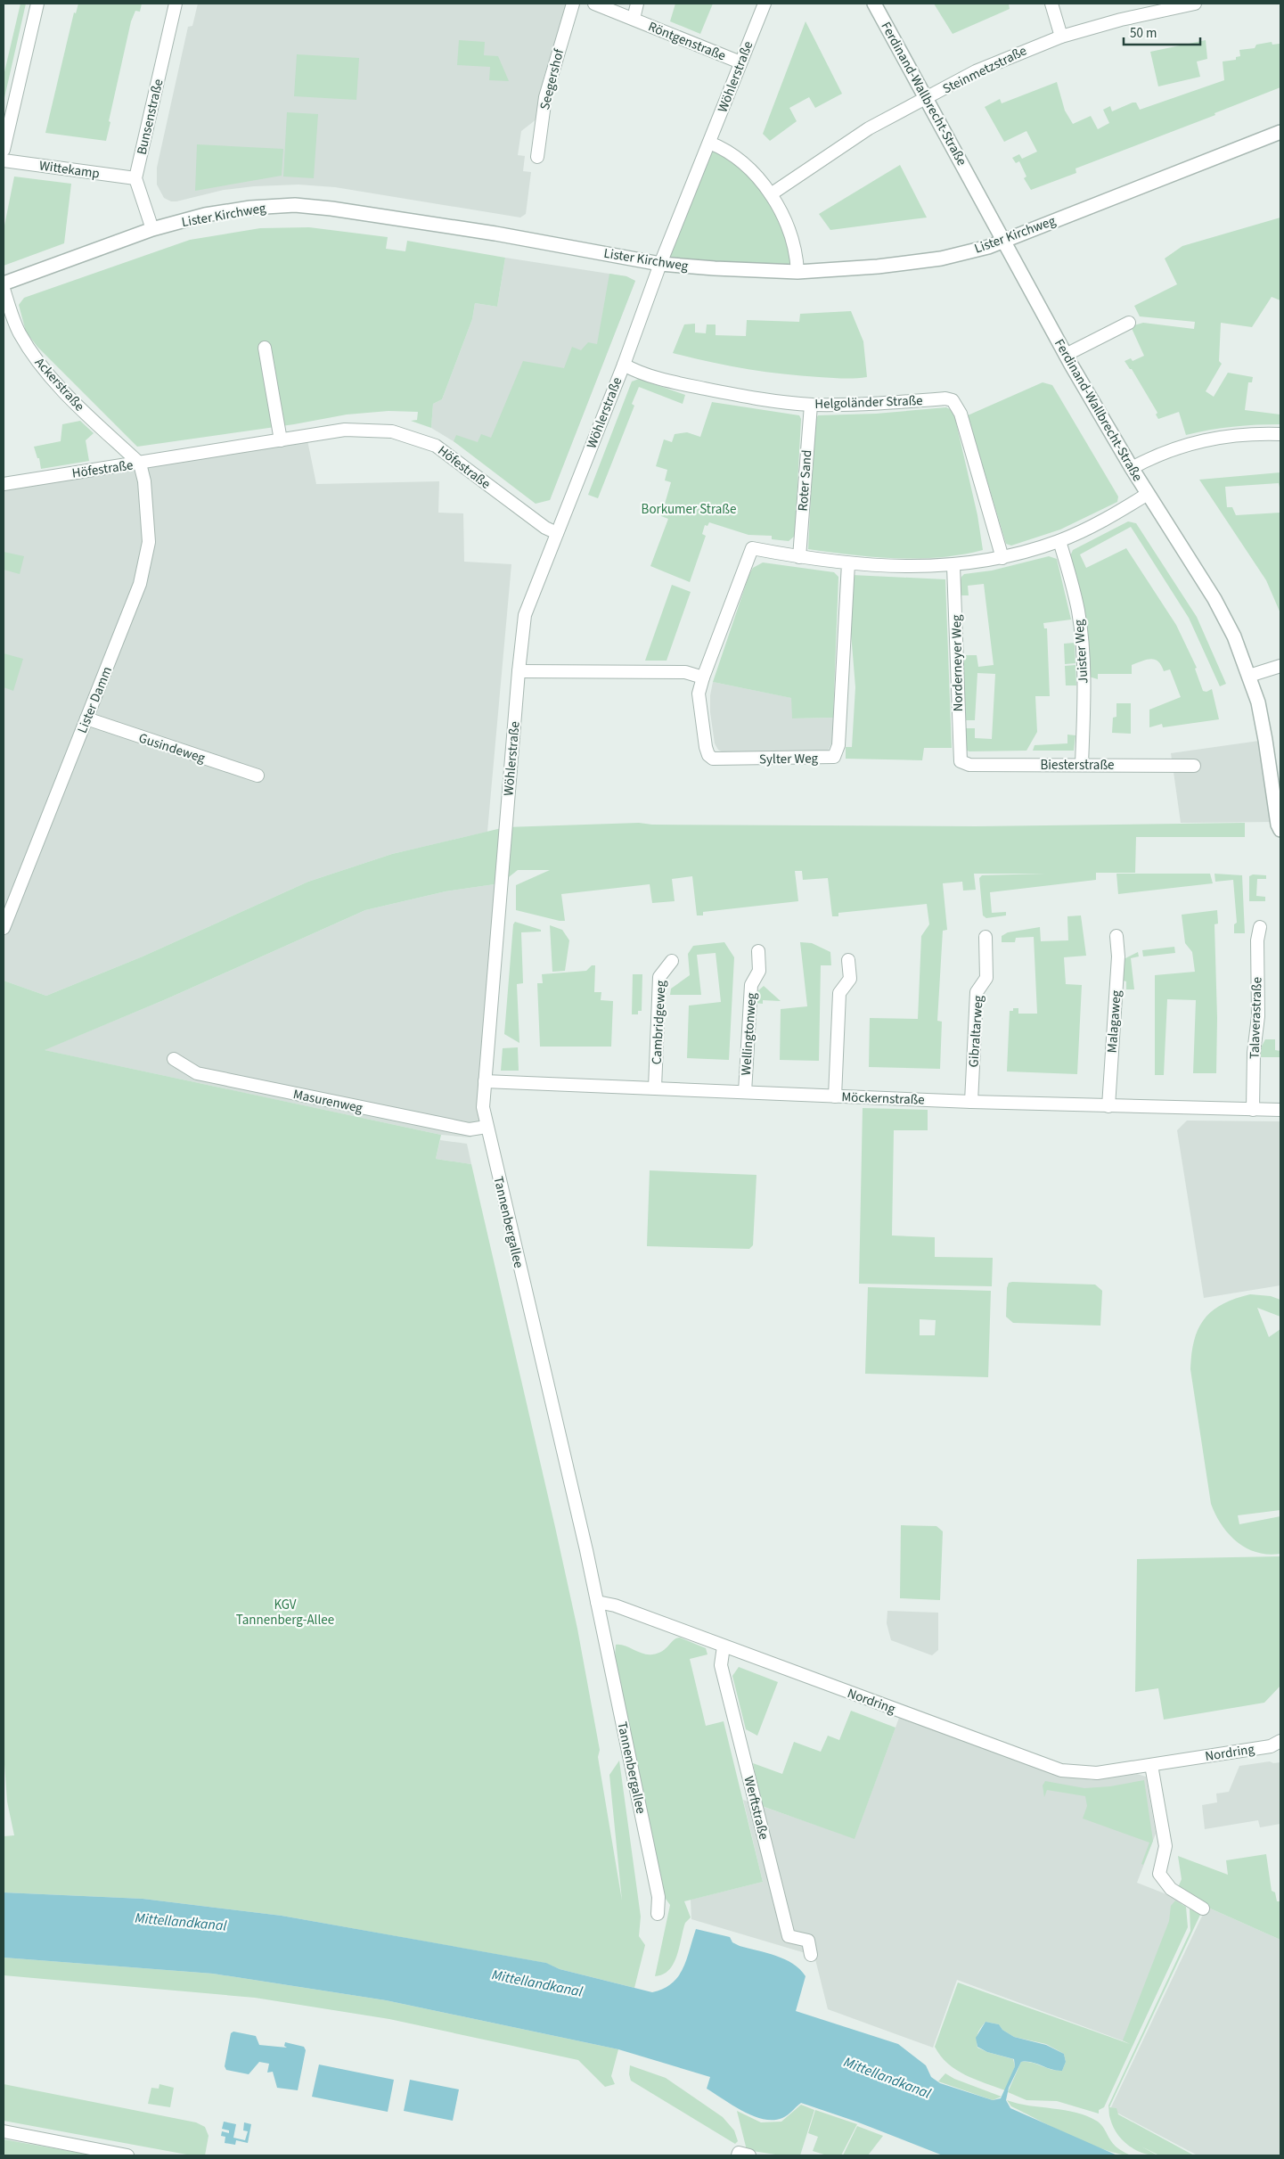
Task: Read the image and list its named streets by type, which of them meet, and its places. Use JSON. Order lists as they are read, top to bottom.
{
  "streets": {
    "street": [
      "Röntgenstraße",
      "Steinmetzstraße",
      "Wöhlerstraße",
      "Seegershof",
      "Ferdinand-Wallbrecht-Straße",
      "Bunsenstraße",
      "Wittekamp",
      "Lister Kirchweg",
      "Ackerstraße",
      "Helgoländer Straße",
      "Höfestraße",
      "Roter Sand",
      "Juister Weg",
      "Norderneyer Weg",
      "Lister Damm",
      "Gusindeweg",
      "Sylter Weg",
      "Biesterstraße",
      "Talaverastraße",
      "Malagaweg",
      "Cambridgeweg",
      "Gibraltarweg",
      "Wellingtonweg",
      "Möckernstraße",
      "Masurenweg",
      "Tannenbergallee",
      "Nordring",
      "Werftstraße"
    ]
  },
  "crossings": [
    ["Röntgenstraße", "Wöhlerstraße"],
    ["Steinmetzstraße", "Ferdinand-Wallbrecht-Straße"],
    ["Wöhlerstraße", "Lister Kirchweg"],
    ["Wöhlerstraße", "Helgoländer Straße"],
    ["Wöhlerstraße", "Höfestraße"],
    ["Wöhlerstraße", "Tannenbergallee"],
    ["Ferdinand-Wallbrecht-Straße", "Lister Kirchweg"],
    ["Bunsenstraße", "Wittekamp"],
    ["Ackerstraße", "Höfestraße"],
    ["Ackerstraße", "Lister Damm"],
    ["Helgoländer Straße", "Roter Sand"],
    ["Höfestraße", "Lister Damm"],
    ["Juister Weg", "Biesterstraße"],
    ["Norderneyer Weg", "Biesterstraße"],
    ["Lister Damm", "Gusindeweg"],
    ["Talaverastraße", "Möckernstraße"],
    ["Malagaweg", "Möckernstraße"],
    ["Cambridgeweg", "Möckernstraße"],
    ["Gibraltarweg", "Möckernstraße"],
    ["Wellingtonweg", "Möckernstraße"],
    ["Möckernstraße", "Tannenbergallee"],
    ["Masurenweg", "Tannenbergallee"],
    ["Tannenbergallee", "Nordring"],
    ["Nordring", "Werftstraße"]
  ],
  "water": ["Mittellandkanal"],
  "parks": ["Borkumer Straße", "KGV Tannenberg-Allee"],
  "scale_bar": "50 m"
}
